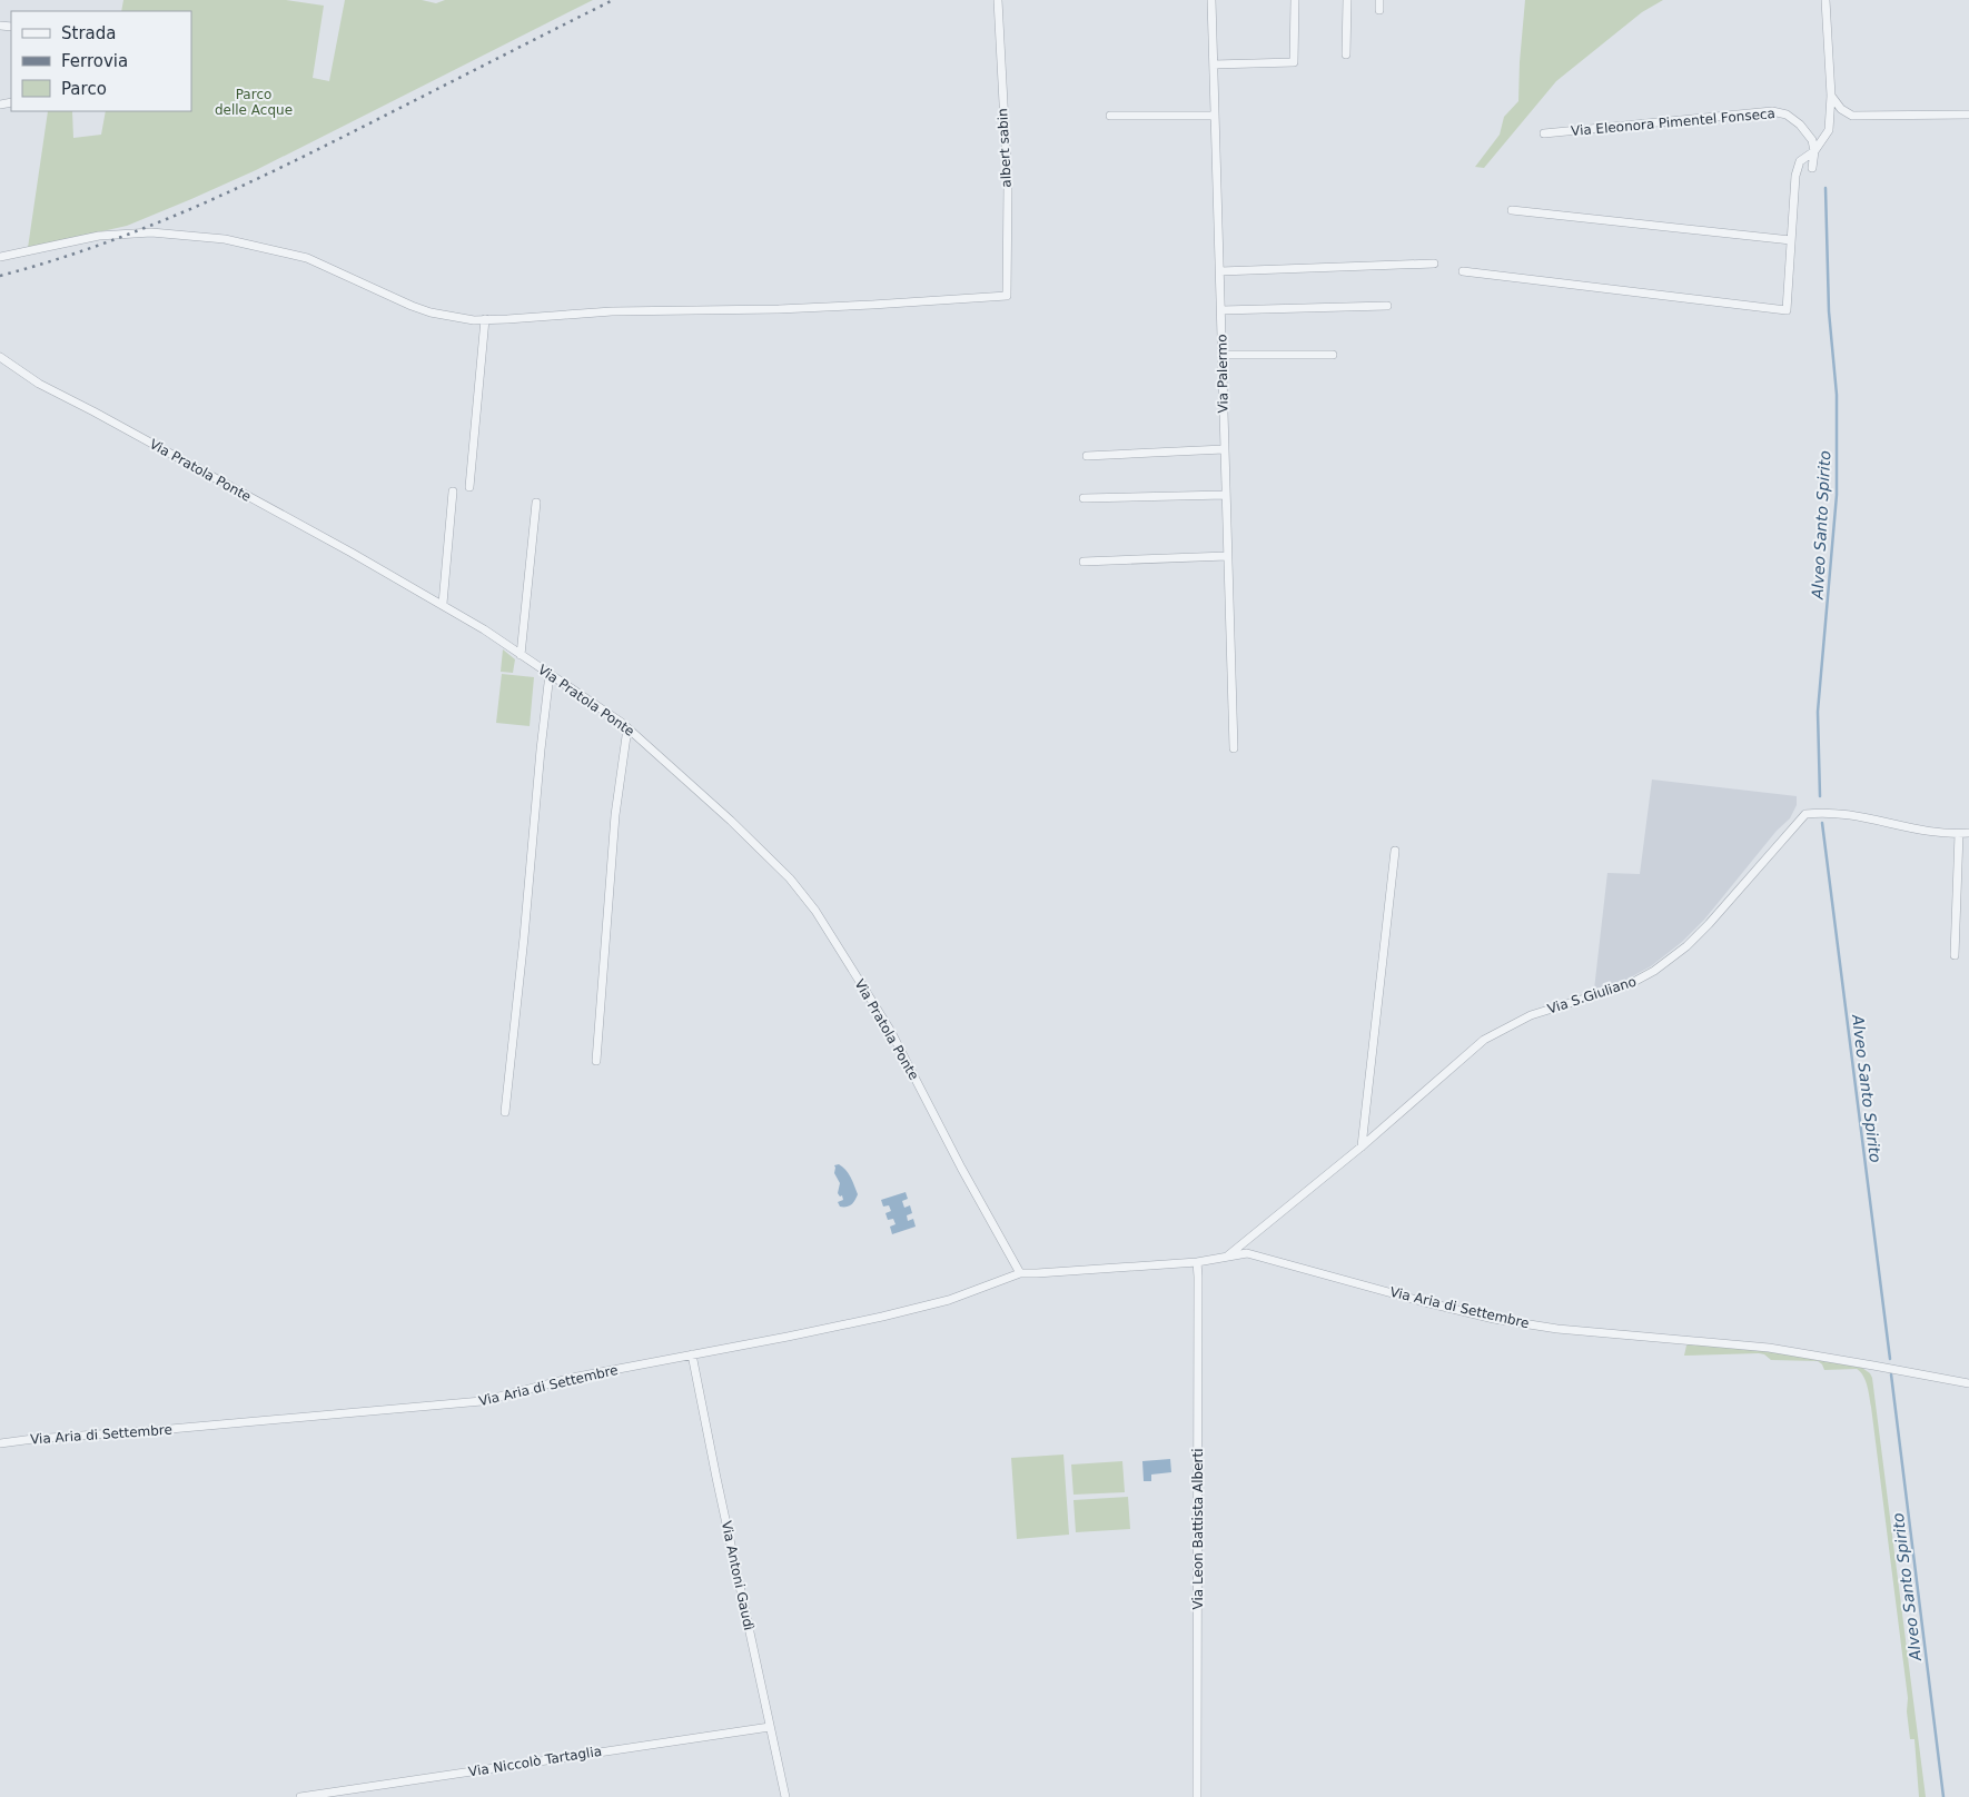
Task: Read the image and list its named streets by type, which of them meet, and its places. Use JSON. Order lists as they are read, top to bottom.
{
  "streets": {
    "street": [
      "Via Eleonora Pimentel Fonseca",
      "albert sabin",
      "Via Palermo",
      "Via Pratola Ponte",
      "Via S.Giuliano",
      "Via Aria di Settembre",
      "Via Leon Battista Alberti",
      "Via Antoni Gaudì",
      "Via Niccolò Tartaglia"
    ]
  },
  "crossings": [
    ["Via Pratola Ponte", "Via Aria di Settembre"],
    ["Via S.Giuliano", "Via Aria di Settembre"],
    ["Via Aria di Settembre", "Via Leon Battista Alberti"],
    ["Via Aria di Settembre", "Via Antoni Gaudì"],
    ["Via Antoni Gaudì", "Via Niccolò Tartaglia"]
  ],
  "water": ["Alveo Santo Spirito"],
  "parks": ["Parco delle Acque"],
  "legend": ["Strada", "Ferrovia", "Parco"]
}
